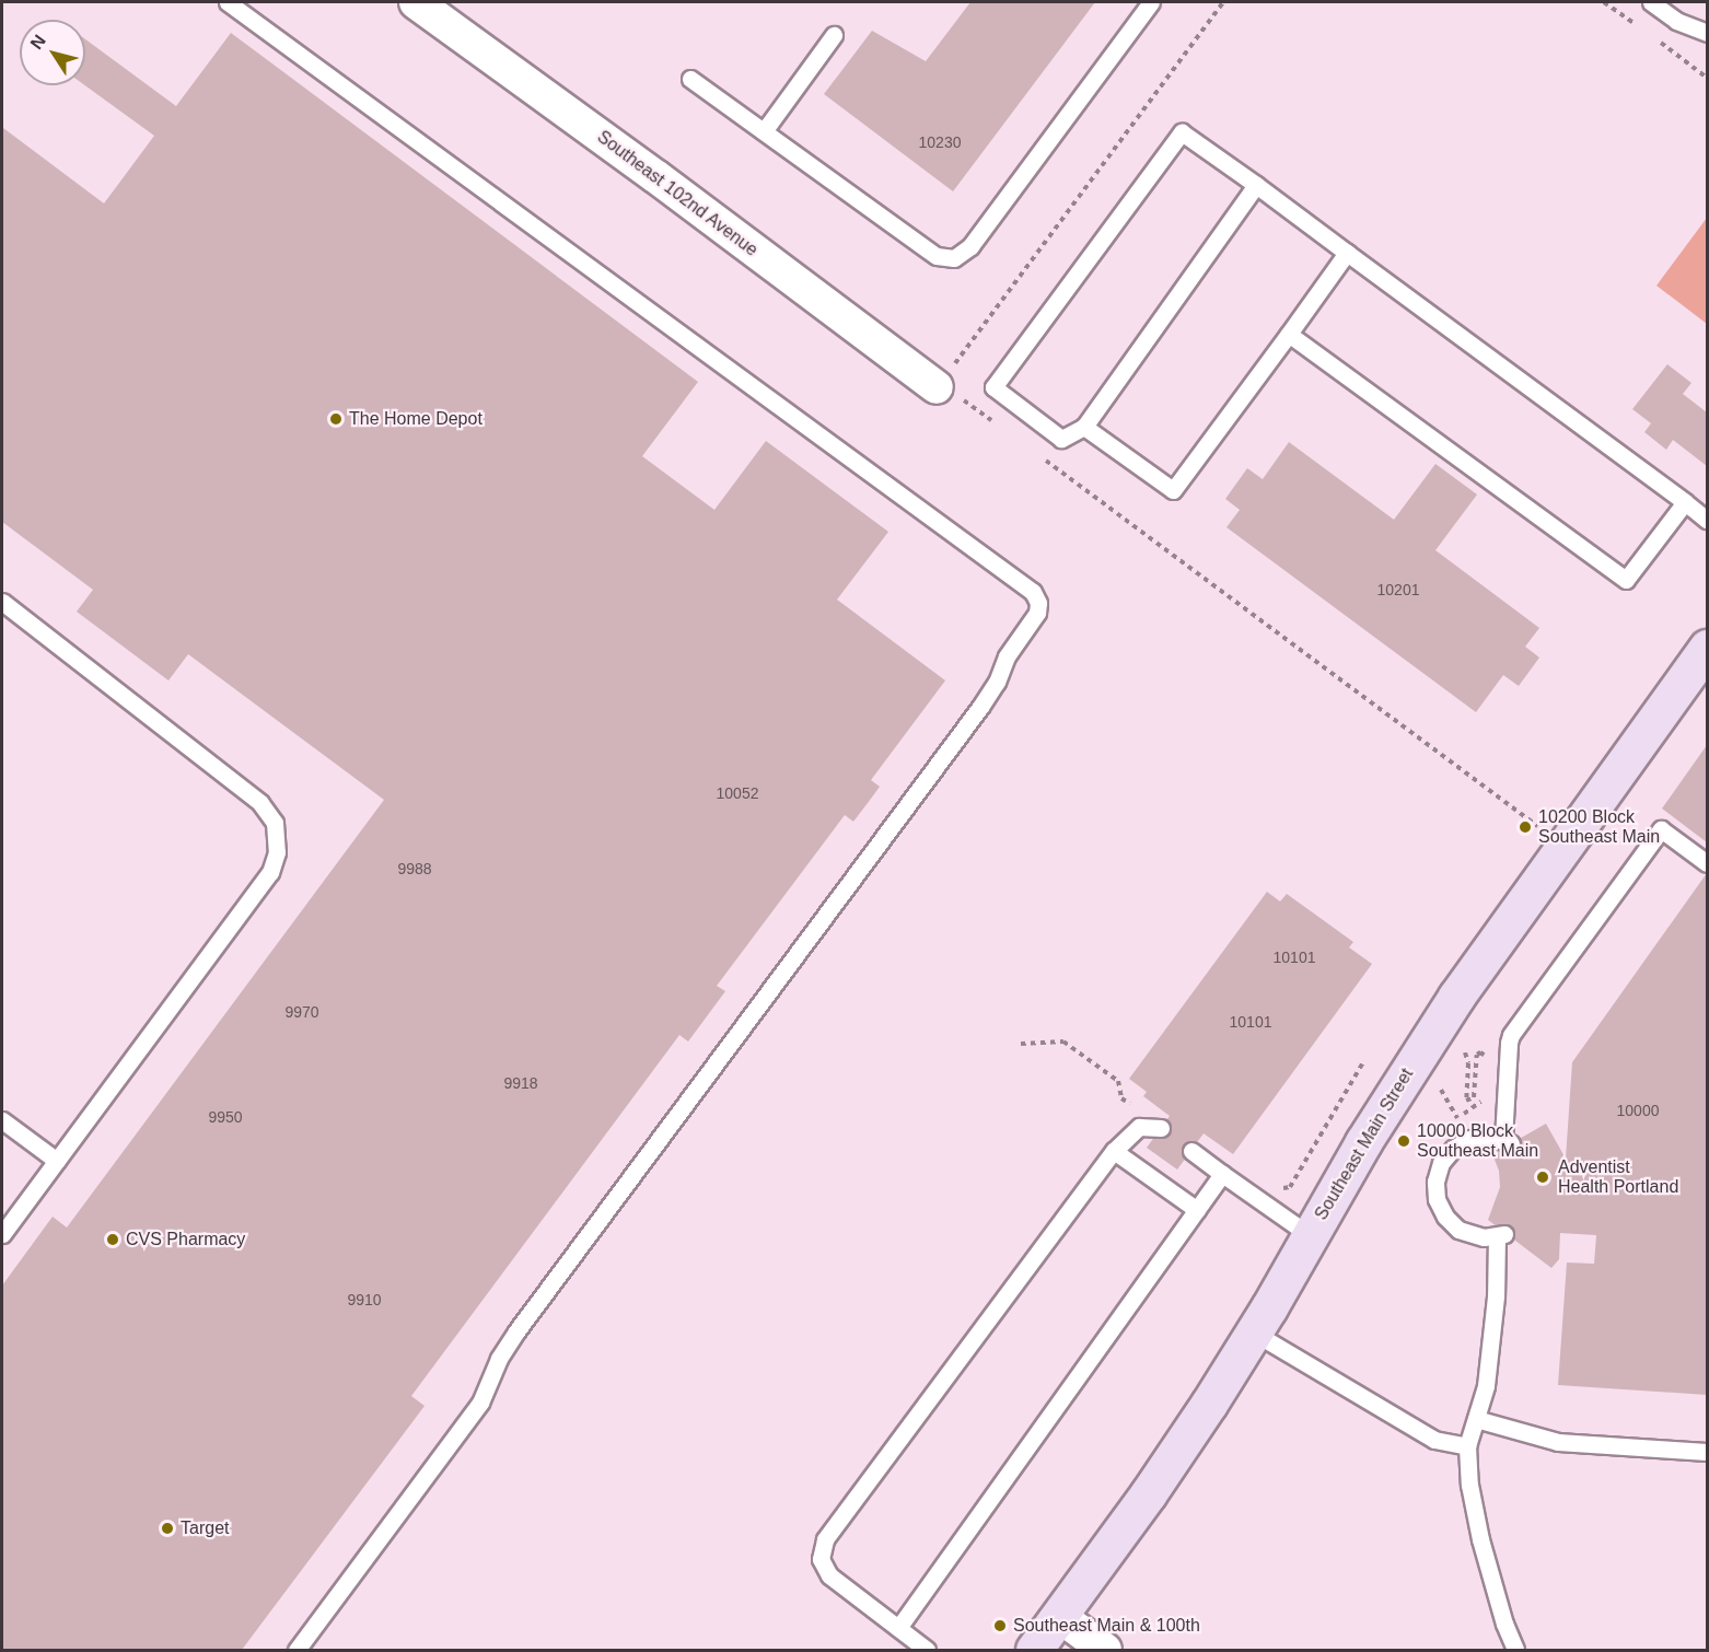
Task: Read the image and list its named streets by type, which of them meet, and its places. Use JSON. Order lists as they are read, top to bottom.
{
  "streets": {
    "street": ["Southeast 102nd Avenue", "Southeast Main Street"]
  },
  "places": [
    "The Home Depot",
    "10200 Block Southeast Main",
    "10000 Block Southeast Main",
    "Adventist Health Portland",
    "CVS Pharmacy",
    "Target",
    "Southeast Main & 100th"
  ],
  "house_numbers": [
    "10230",
    "10201",
    "10052",
    "9988",
    "10101",
    "9970",
    "10101",
    "9918",
    "10000",
    "9950",
    "9910"
  ],
  "north": "top left"
}
